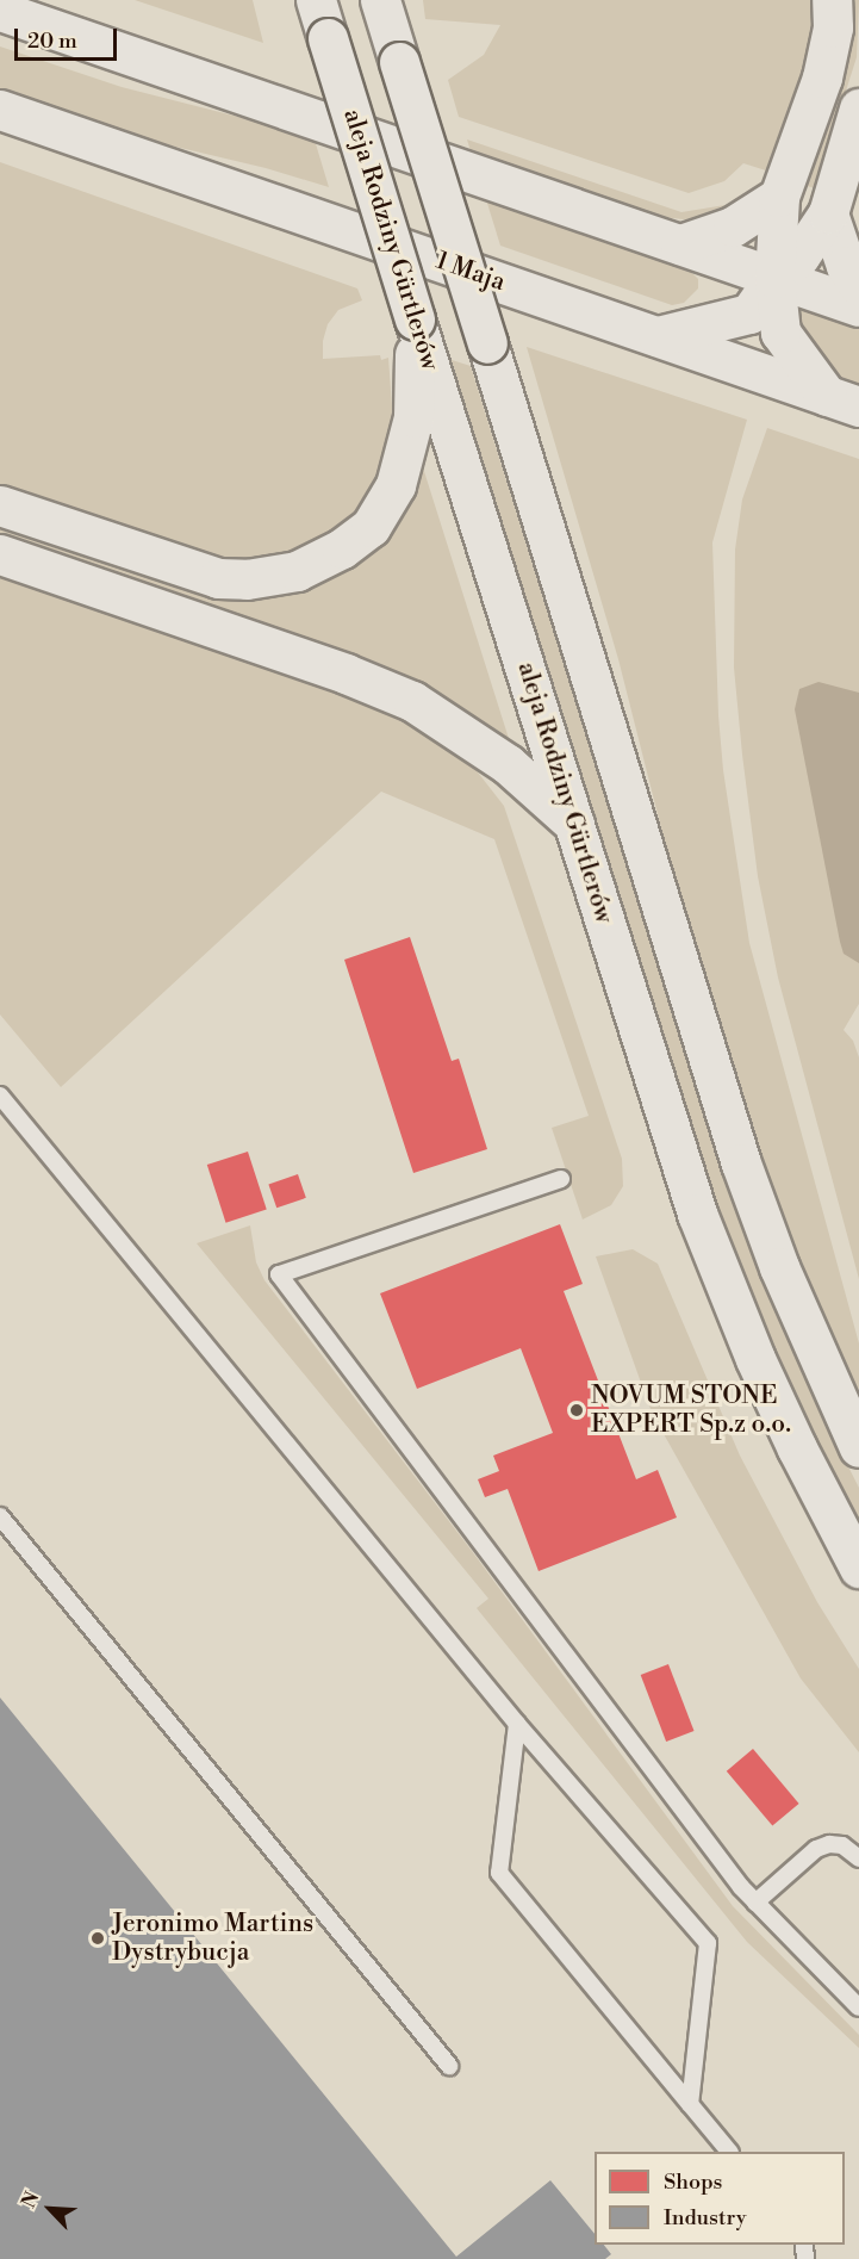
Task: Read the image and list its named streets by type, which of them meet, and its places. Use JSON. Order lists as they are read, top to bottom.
{
  "streets": {
    "main road": ["aleja Rodziny Gürtlerów", "1 Maja"]
  },
  "places": ["NOVUM STONE EXPERT Sp.z o.o.", "Jeronimo Martins Dystrybucja"],
  "legend": ["Shops", "Industry"],
  "scale_bar": "20 m",
  "north": "top left"
}
